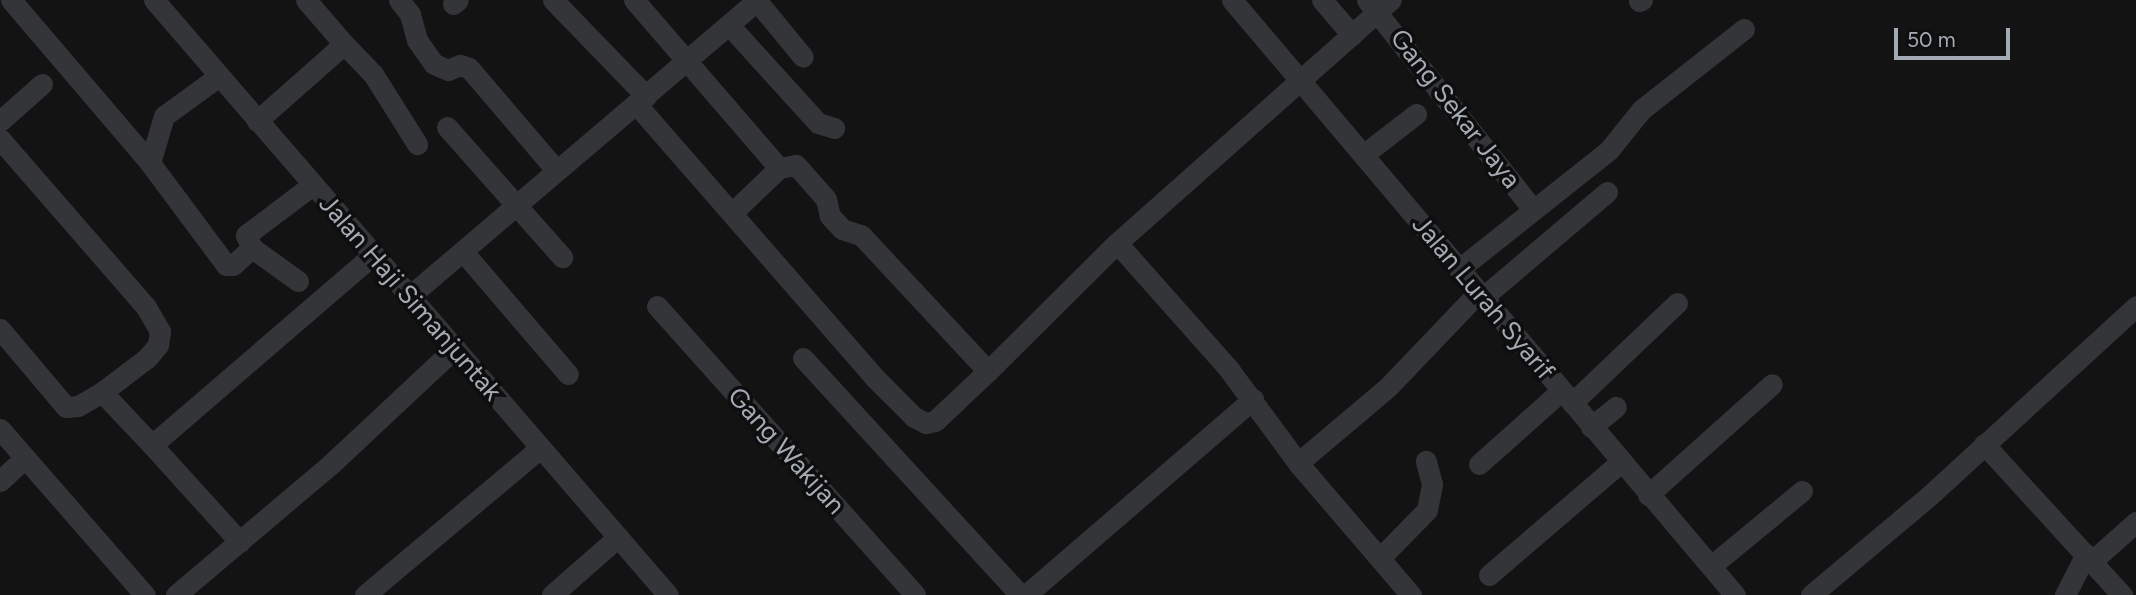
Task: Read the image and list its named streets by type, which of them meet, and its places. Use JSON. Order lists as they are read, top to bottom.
{
  "streets": {
    "street": [
      "Gang Sekar Jaya",
      "Jalan Haji Simanjuntak",
      "Jalan Lurah Syarif",
      "Gang Wakijan"
    ]
  },
  "scale_bar": "50 m"
}
